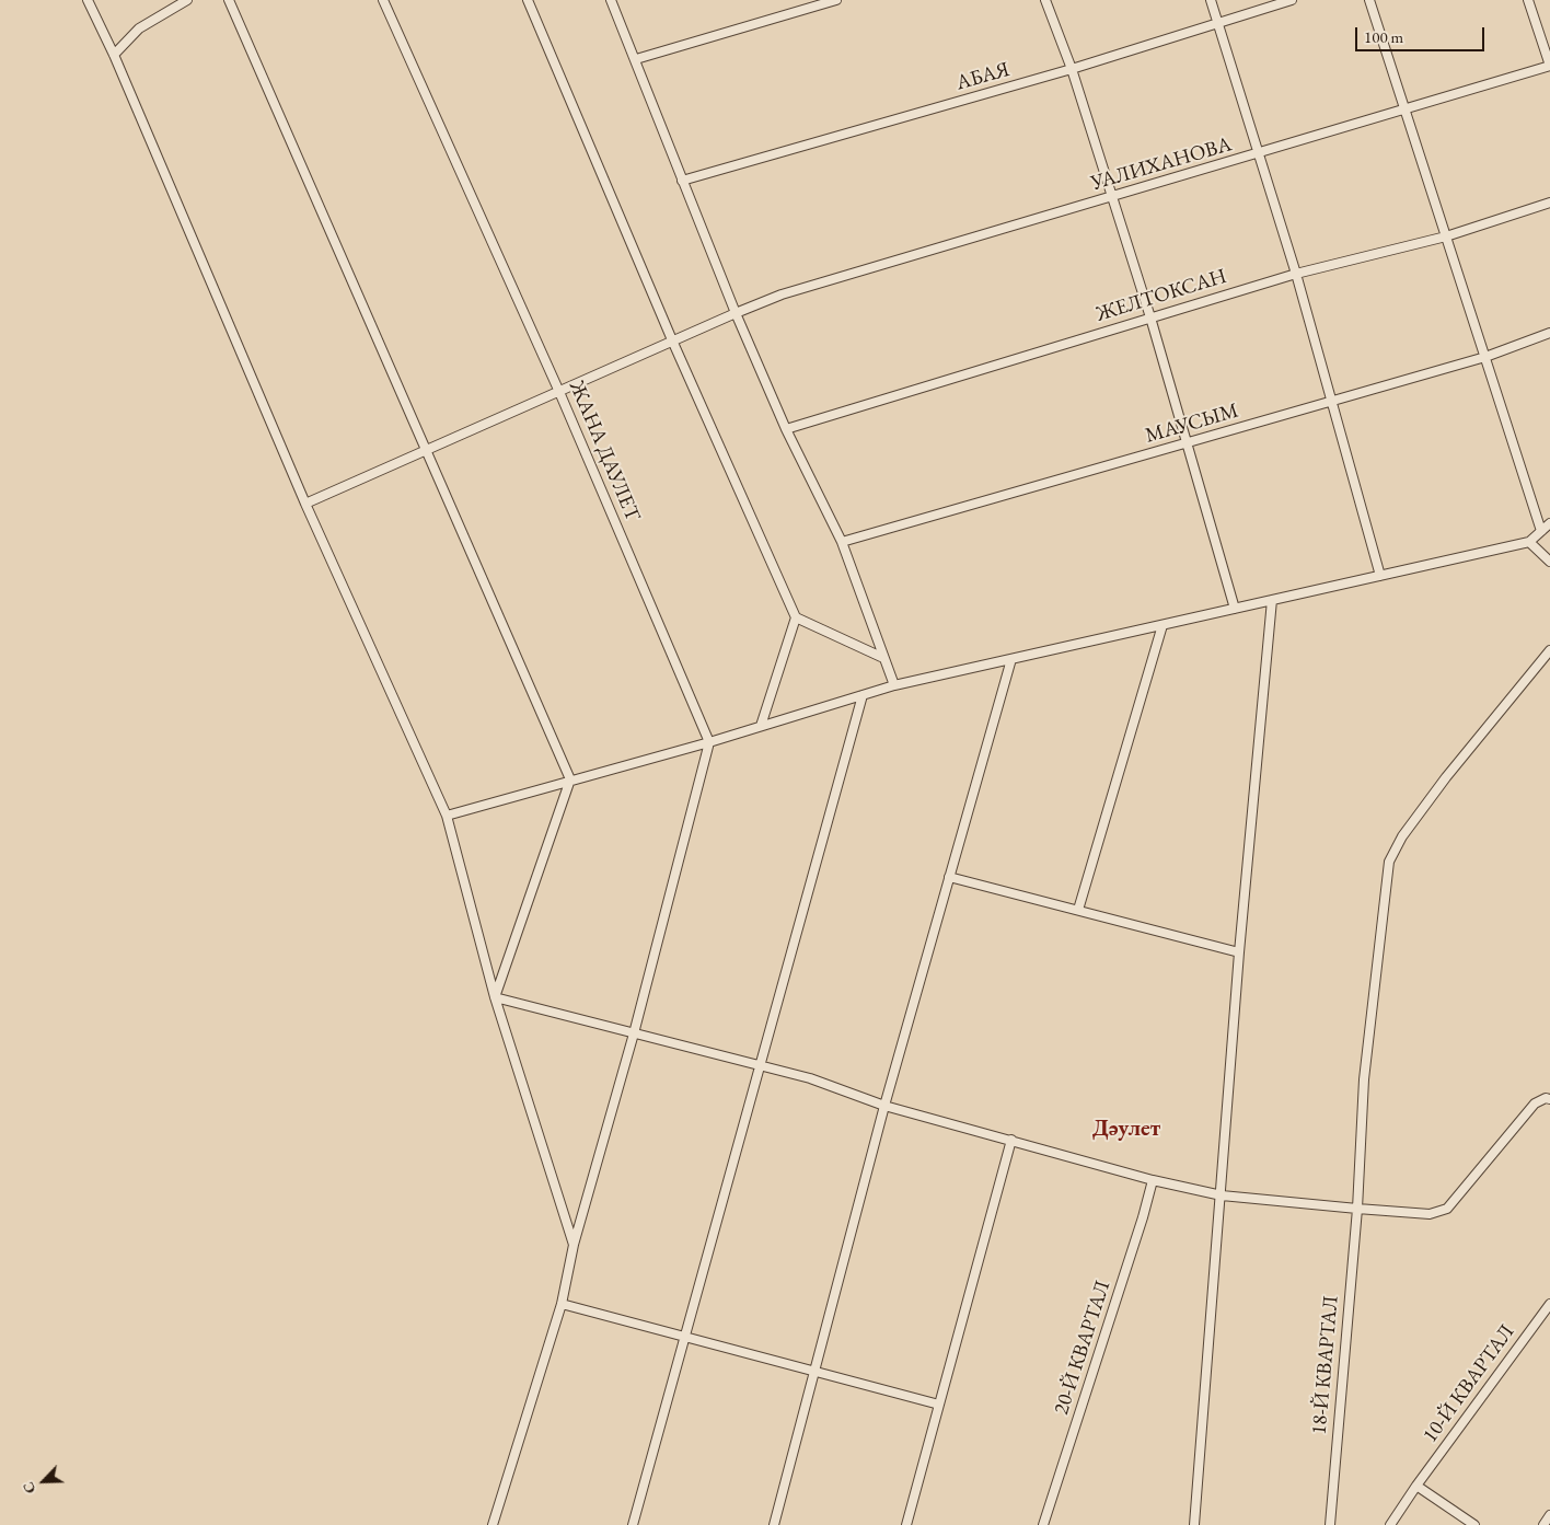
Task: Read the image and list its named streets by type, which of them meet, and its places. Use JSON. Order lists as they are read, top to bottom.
{
  "streets": {
    "street": [
      "АБАЯ",
      "УАЛИХАНОВА",
      "ЖЕЛТОКСАН",
      "МАУСЫМ",
      "ЖАНА ДАУЛЕТ",
      "20-Й КВАРТАЛ",
      "18-Й КВАРТАЛ",
      "10-Й КВАРТАЛ"
    ]
  },
  "crossings": [
    ["УАЛИХАНОВА", "ЖАНА ДАУЛЕТ"]
  ],
  "districts": ["Дәулет"],
  "scale_bar": "100 m",
  "north": "bottom left"
}
